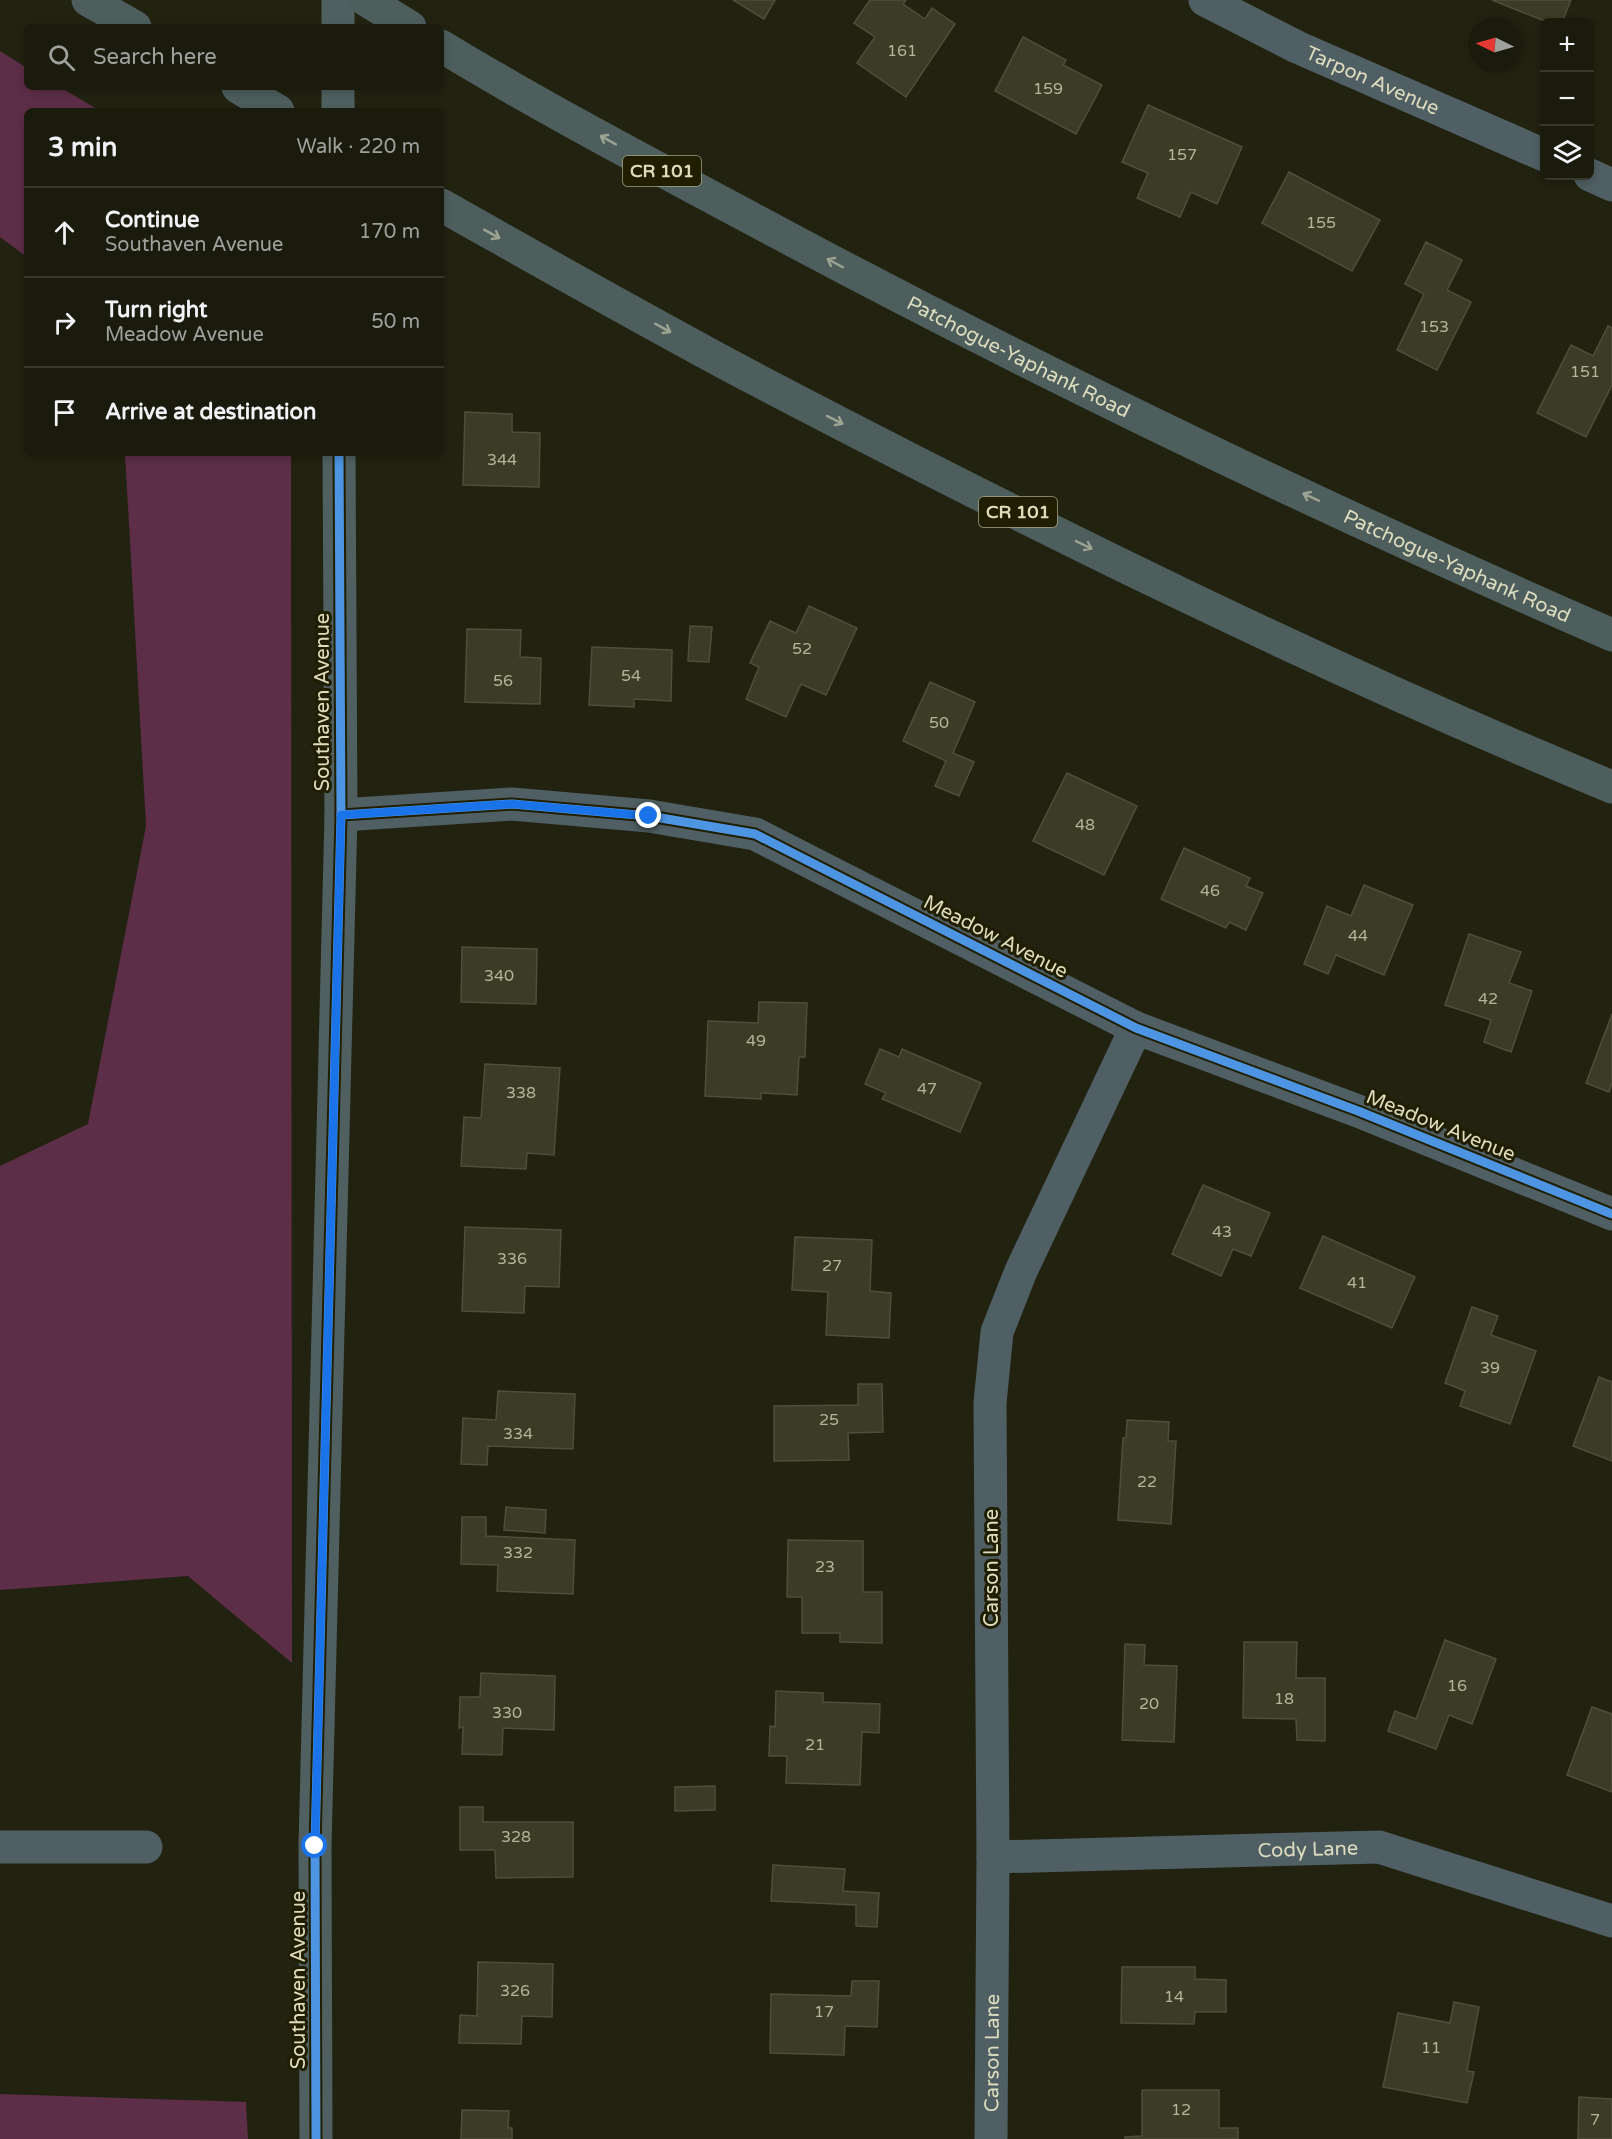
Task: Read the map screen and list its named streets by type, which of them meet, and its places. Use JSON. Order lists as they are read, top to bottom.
{
  "streets": {
    "main road": ["CR 101", "Patchogue-Yaphank Road"],
    "street": [
      "Tarpon Avenue",
      "Southaven Avenue",
      "Meadow Avenue",
      "Carson Lane",
      "Cody Lane"
    ]
  },
  "crossings": [
    ["Southaven Avenue", "Meadow Avenue"],
    ["Meadow Avenue", "Carson Lane"],
    ["Carson Lane", "Cody Lane"]
  ],
  "house_numbers": [
    "161",
    "159",
    "157",
    "155",
    "153",
    "151",
    "344",
    "52",
    "54",
    "56",
    "50",
    "48",
    "46",
    "44",
    "340",
    "42",
    "49",
    "47",
    "338",
    "43",
    "336",
    "27",
    "41",
    "39",
    "25",
    "334",
    "22",
    "332",
    "23",
    "16",
    "18",
    "20",
    "330",
    "21",
    "328",
    "326",
    "14",
    "17",
    "11",
    "12",
    "7"
  ],
  "north": "left",
  "page": {
    "map_buttons": ["+", "−"],
    "search": "Search here",
    "heading": ["3 min", "Walk · 220 m"],
    "list": [
      ["Continue", "Southaven Avenue", "170 m"],
      ["Turn right", "Meadow Avenue", "50 m"],
      "Arrive at destination"
    ]
  }
}
